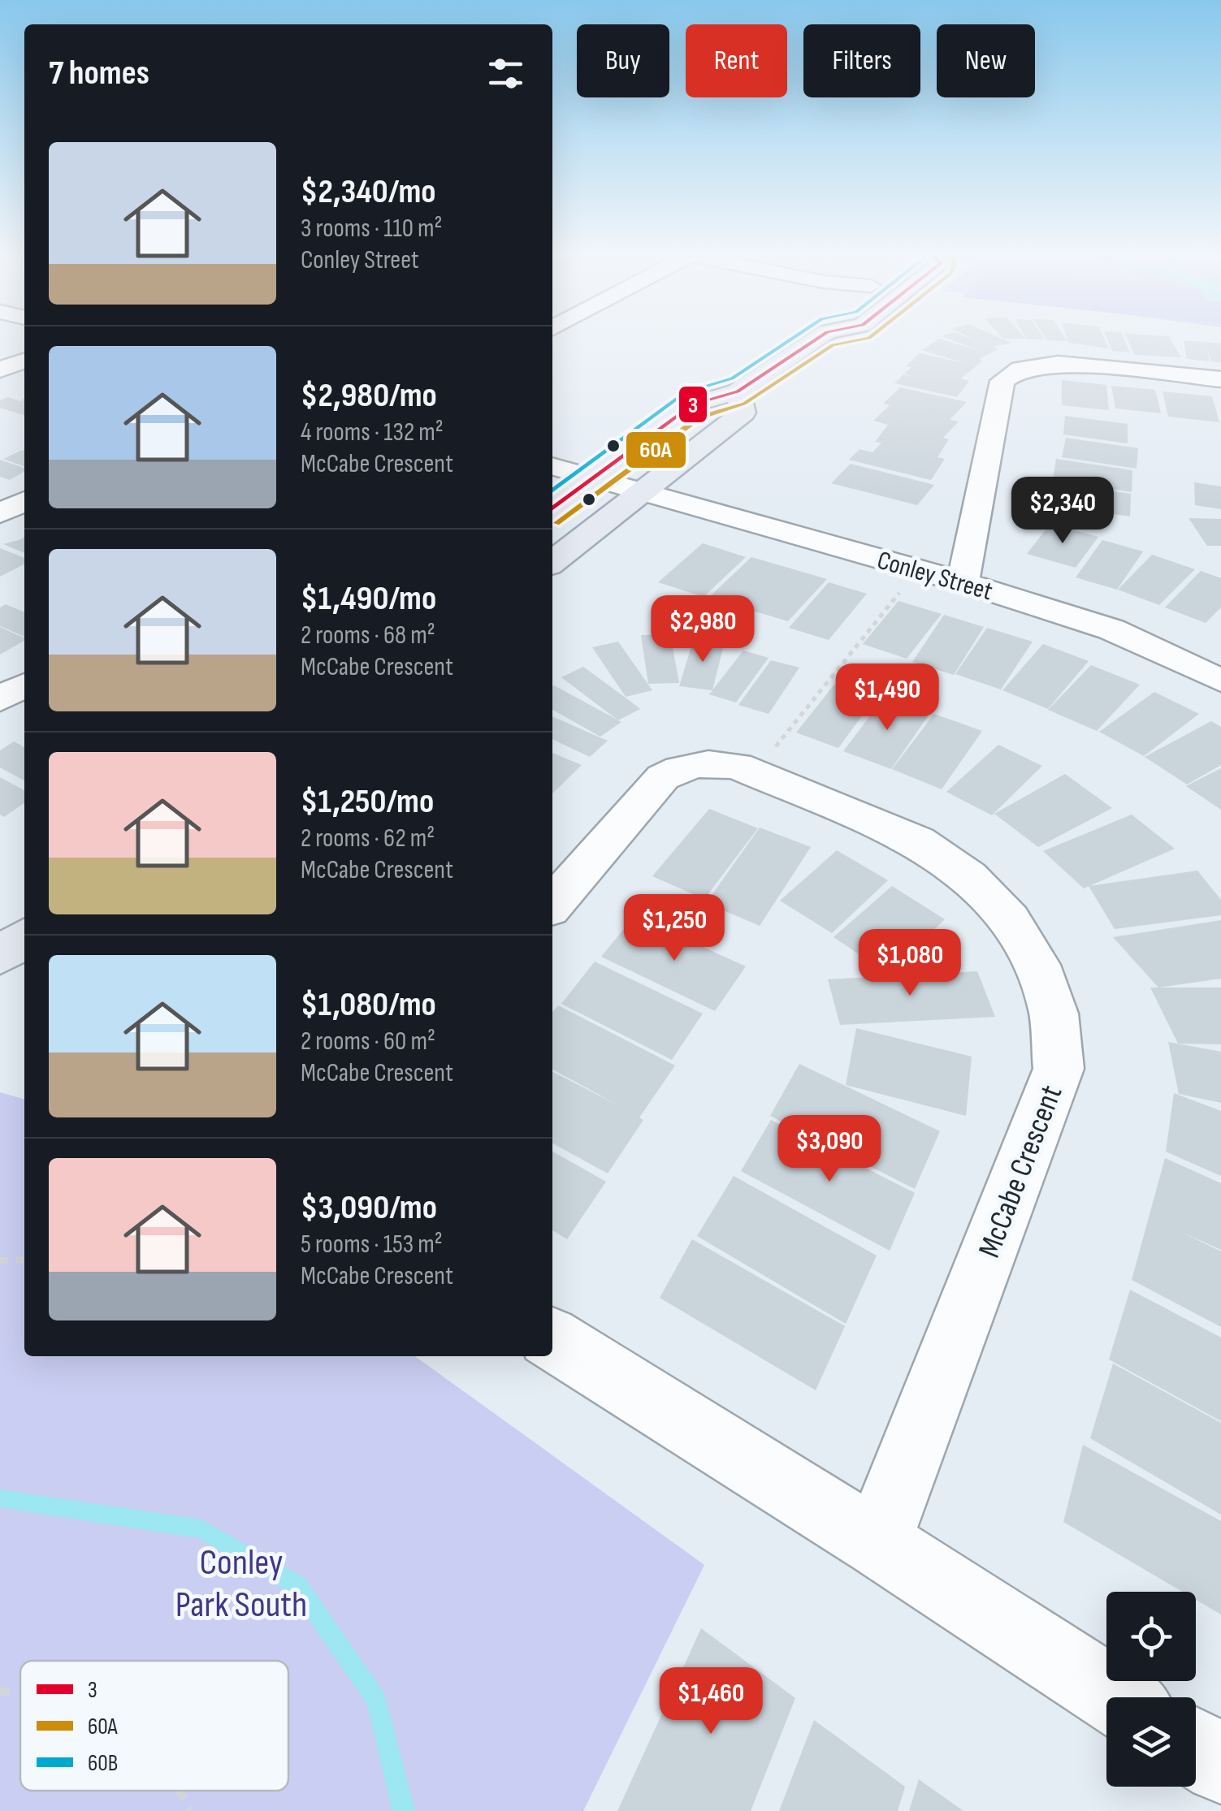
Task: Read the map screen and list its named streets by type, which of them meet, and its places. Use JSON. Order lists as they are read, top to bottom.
{
  "streets": {
    "street": ["Conley Street", "McCabe Crescent"]
  },
  "parks": ["Conley Park South"],
  "lines": ["transit line 3", "transit line 60A", "transit line 60B"],
  "legend": ["3", "60A", "60B"],
  "page": {
    "chip": [
      "Buy",
      "Rent",
      "Filters",
      "New"
    ],
    "heading": "7 homes",
    "list": [
      {
        "name": "$2,340/mo",
        "note": "3 rooms · 110 m² · Conley Street"
      },
      {
        "name": "$2,980/mo",
        "note": "4 rooms · 132 m² · McCabe Crescent"
      },
      {
        "name": "$1,490/mo",
        "note": "2 rooms · 68 m² · McCabe Crescent"
      },
      {
        "name": "$1,250/mo",
        "note": "2 rooms · 62 m² · McCabe Crescent"
      },
      {
        "name": "$1,080/mo",
        "note": "2 rooms · 60 m² · McCabe Crescent"
      },
      {
        "name": "$3,090/mo",
        "note": "5 rooms · 153 m² · McCabe Crescent"
      }
    ],
    "price": [
      "$2,340",
      "$2,980",
      "$1,490",
      "$1,250",
      "$1,080",
      "$3,090",
      "$1,460"
    ]
  }
}
